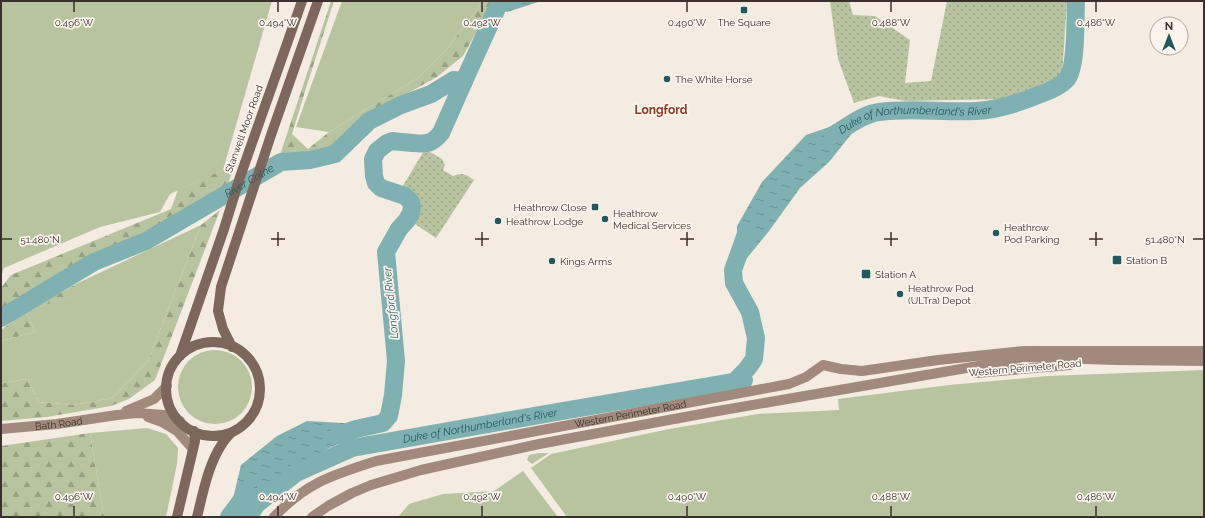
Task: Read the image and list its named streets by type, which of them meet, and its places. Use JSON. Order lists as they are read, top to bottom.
{
  "streets": {
    "main road": ["Stanwell Moor Road"],
    "street": ["Western Perimeter Road", "Bath Road"]
  },
  "crossings": [
    ["Stanwell Moor Road", "Bath Road"]
  ],
  "districts": ["Longford"],
  "water": ["Duke of Northumberland's River", "River Colne", "Longford River"],
  "places": {
    "transit": [
      "The Square",
      "Heathrow Close",
      "Station B",
      "Station A"
    ],
    "other": [
      "The White Horse",
      "Heathrow Medical Services",
      "Heathrow Lodge",
      "Heathrow Pod Parking",
      "Kings Arms",
      "Heathrow Pod (ULTra) Depot"
    ]
  },
  "north": "top",
  "coordinates": [
    "0.496°W",
    "0.494°W",
    "0.492°W",
    "0.490°W",
    "0.488°W",
    "0.486°W",
    "51.480°N"
  ]
}
